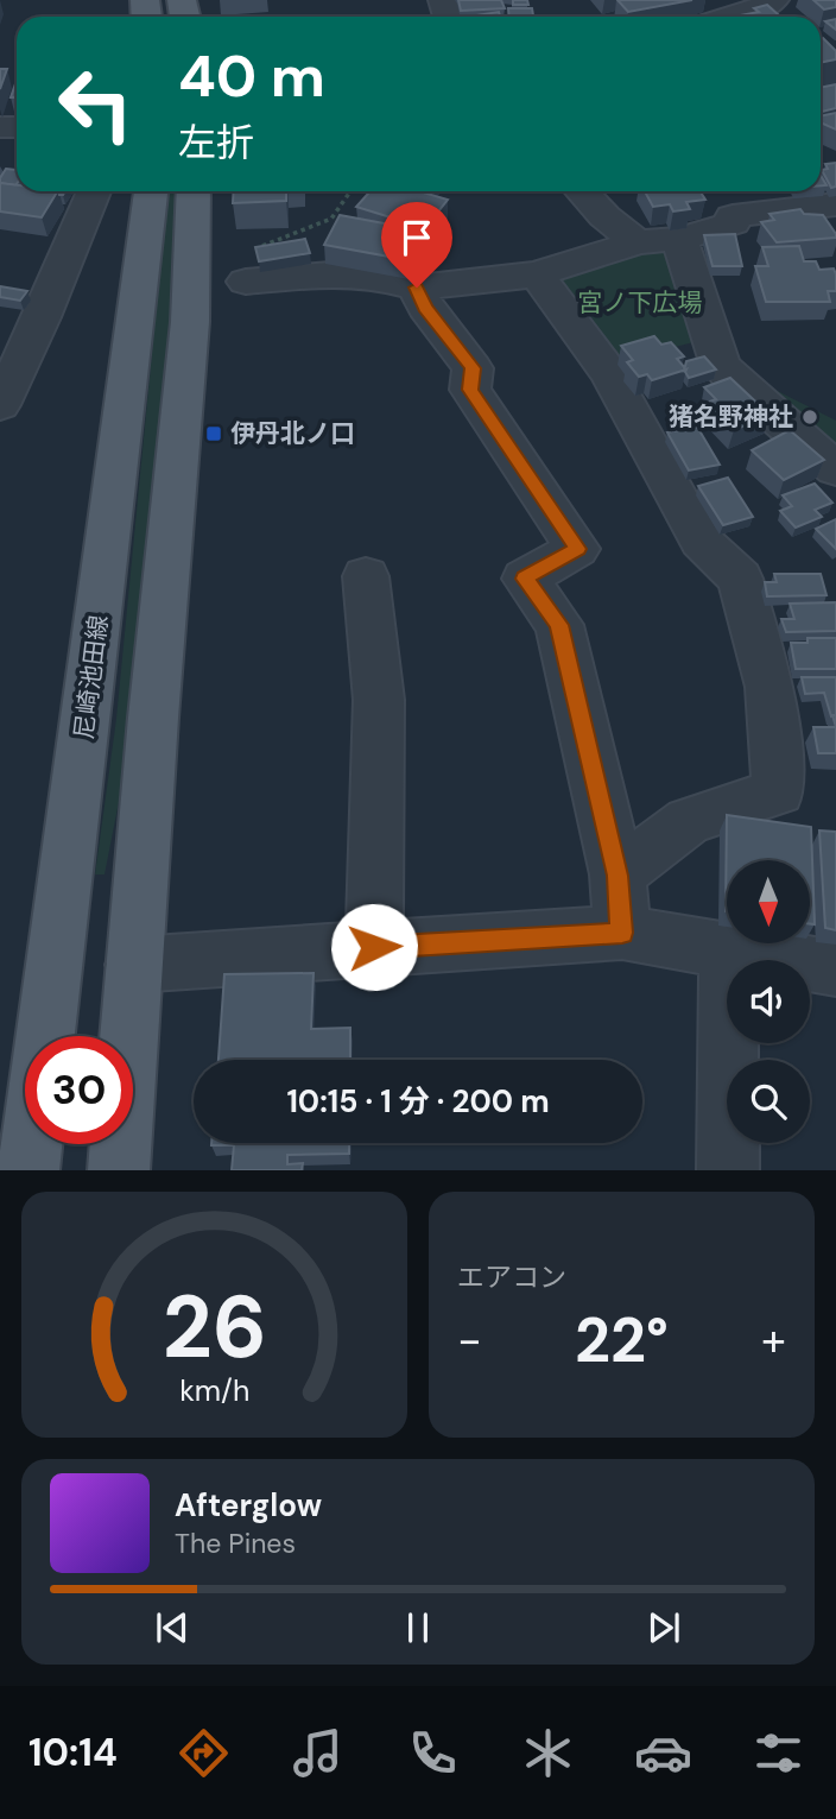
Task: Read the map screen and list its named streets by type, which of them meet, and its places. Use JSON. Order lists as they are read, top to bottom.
{
  "streets": {
    "main road": ["尼崎池田線"]
  },
  "parks": ["宮ノ下広場"],
  "places": {
    "other": ["猪名野神社"],
    "transit": ["伊丹北ノ口"]
  },
  "north": "bottom",
  "page": {
    "turn": ["40 m", "左折"],
    "limit": "30",
    "trip": "10:15 · 1 分 · 200 m",
    "tile": "エアコン",
    "heat": ["−", "22°", "+"],
    "song": ["Afterglow", "The Pines"],
    "tabs": "10:14",
    "gauge": ["26", "km/h"]
  }
}
